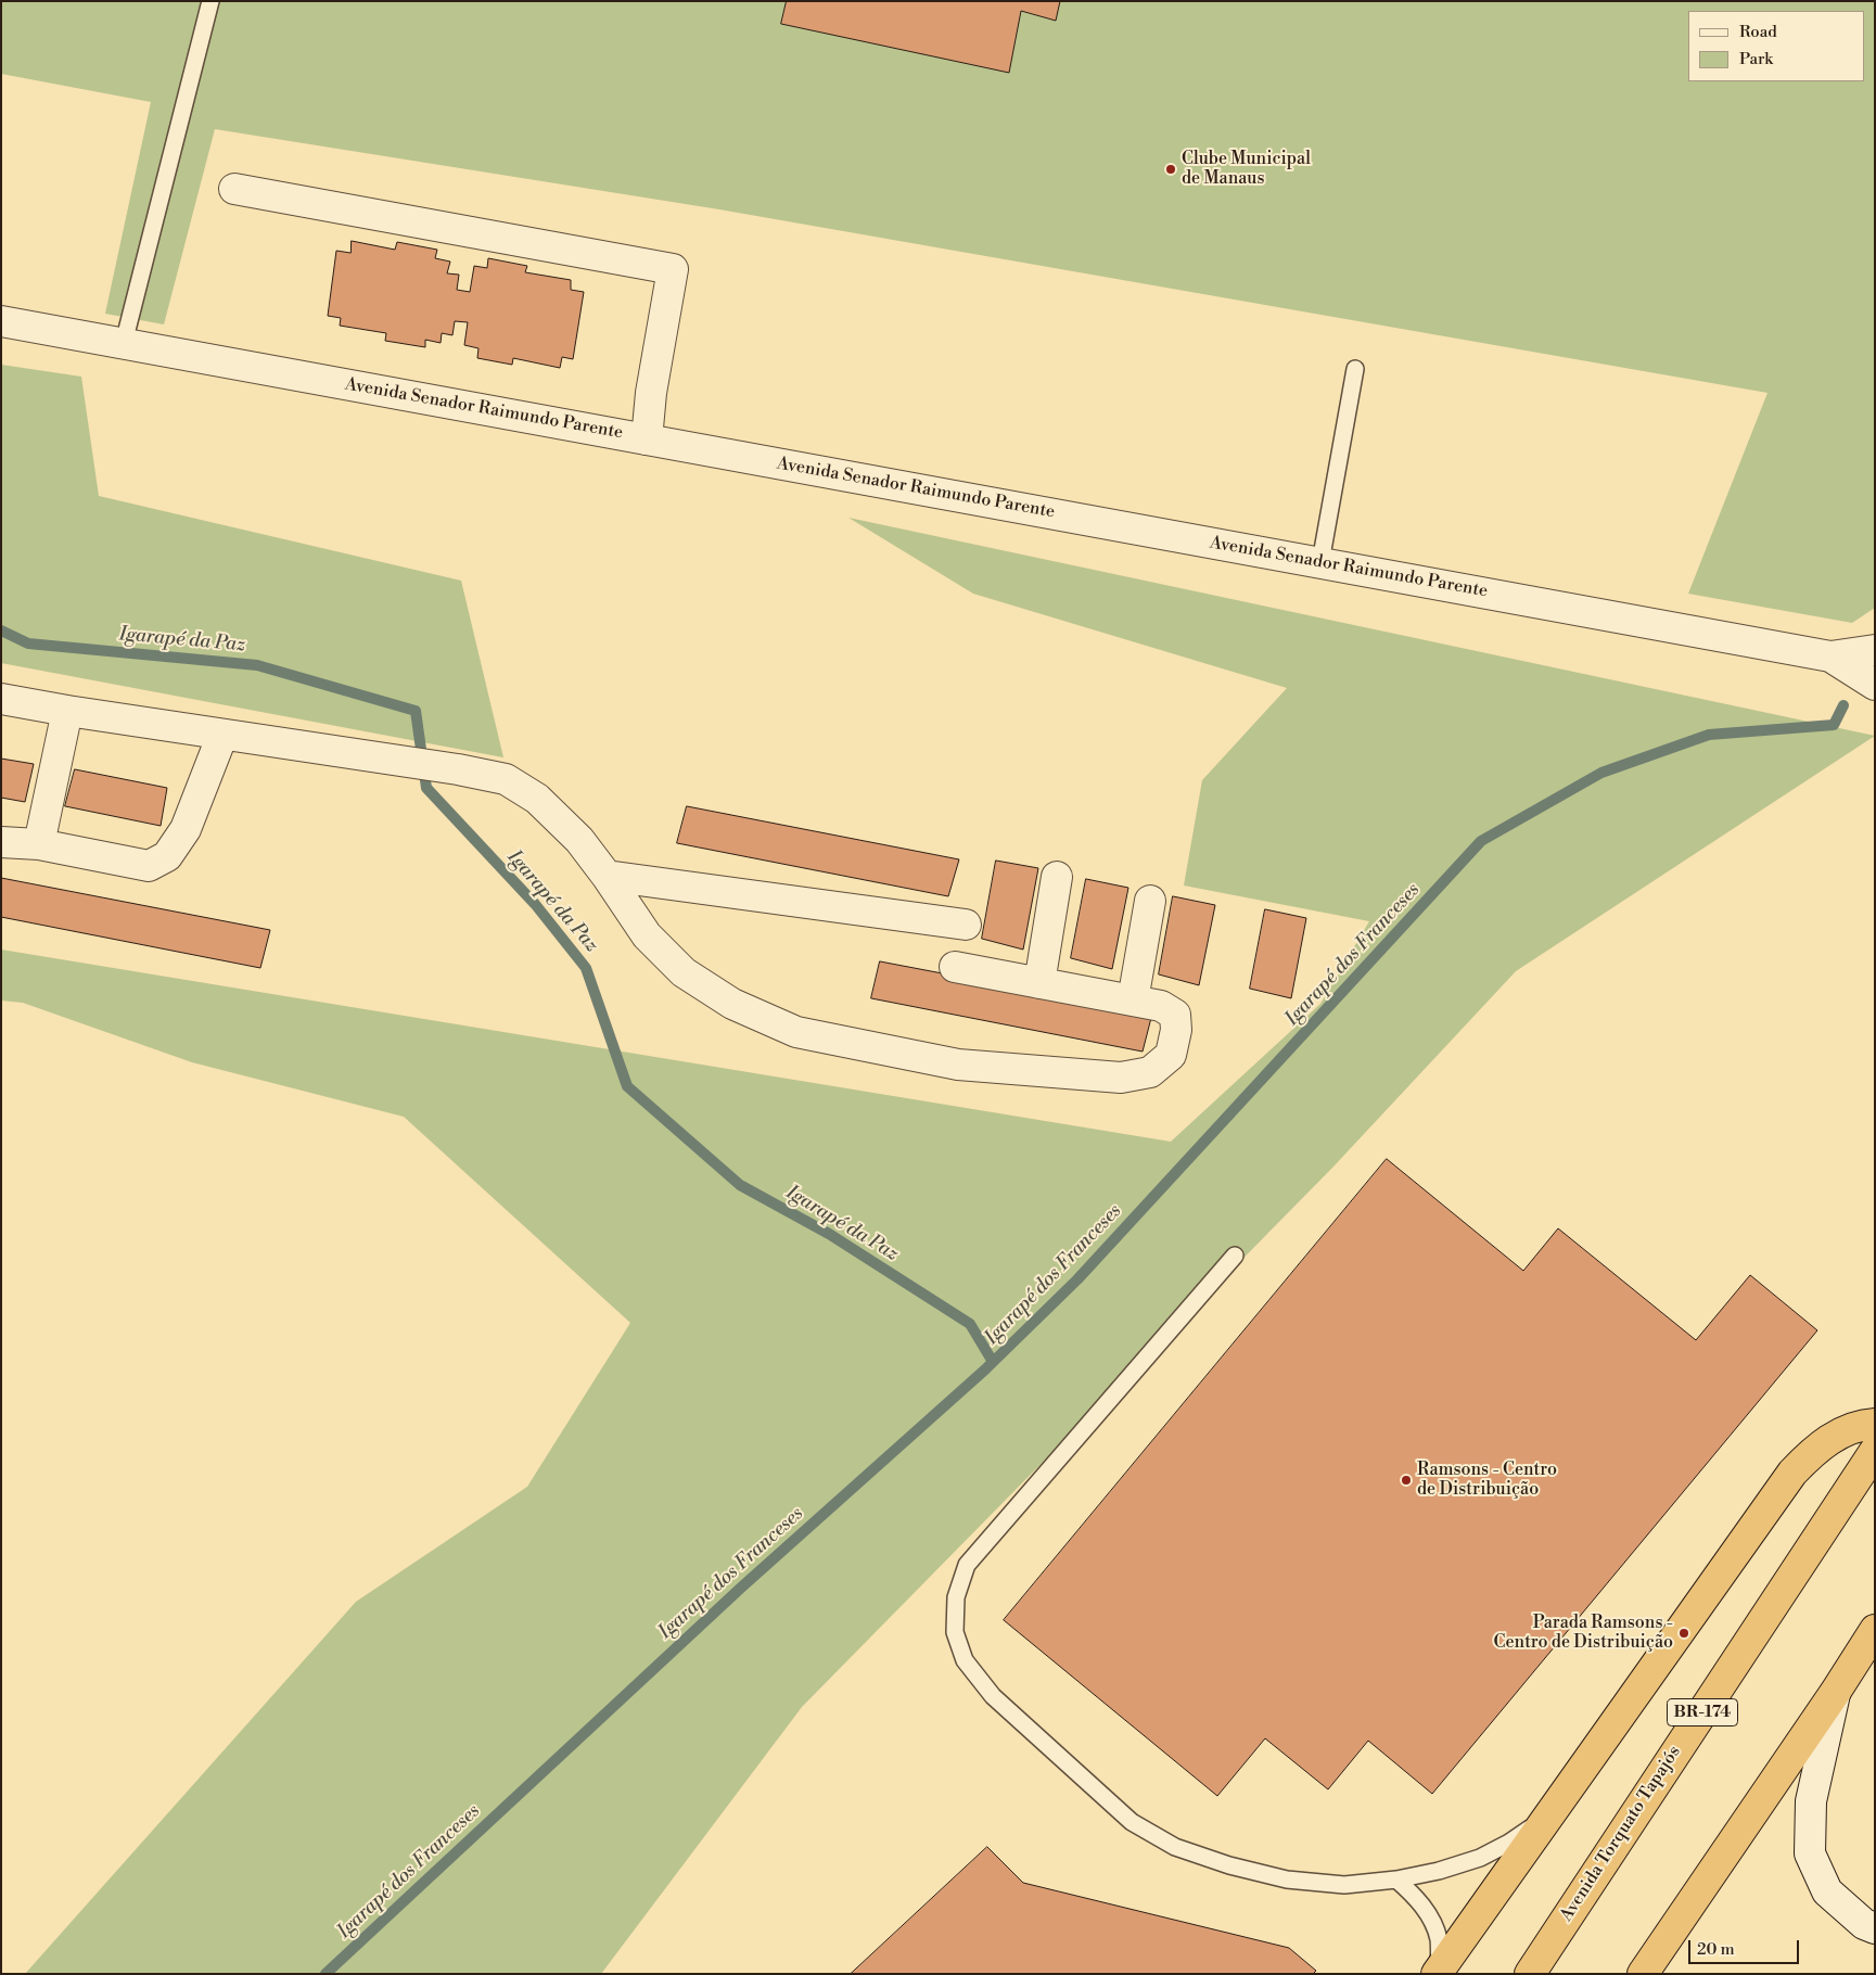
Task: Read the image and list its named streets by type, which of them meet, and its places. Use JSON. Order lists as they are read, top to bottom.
{
  "streets": {
    "highway": ["BR-174", "Avenida Torquato Tapajós"],
    "street": ["Avenida Senador Raimundo Parente"]
  },
  "water": ["Igarapé da Paz", "Igarapé dos Franceses"],
  "places": ["Clube Municipal de Manaus", "Ramsons - Centro de Distribuição", "Parada Ramsons - Centro de Distribuição"],
  "legend": ["Road", "Park"],
  "scale_bar": "20 m"
}
